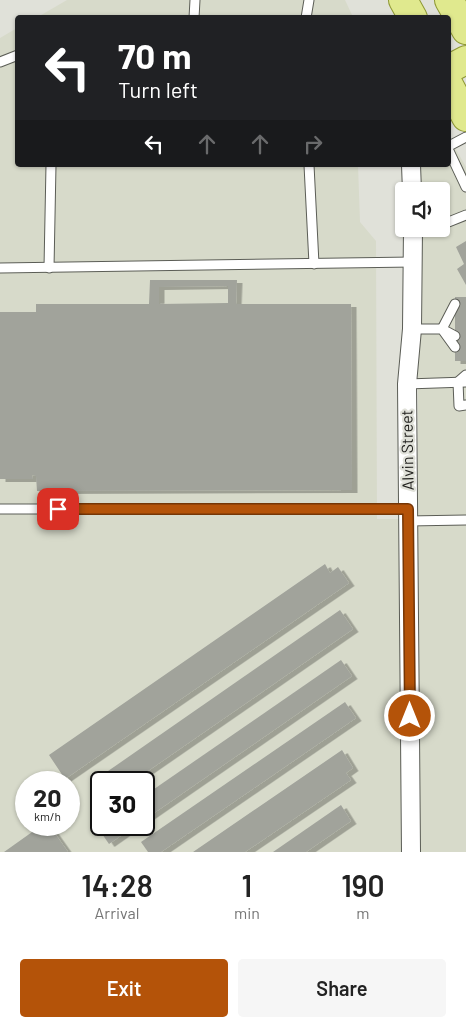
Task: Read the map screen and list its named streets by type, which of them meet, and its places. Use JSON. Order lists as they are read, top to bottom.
{
  "streets": {
    "street": ["Alvin Street"]
  },
  "page": {
    "turn": ["70 m", "Turn left"],
    "speed": "20 km/h",
    "limit": "30",
    "eta": [
      "14:28",
      "Arrival",
      "1",
      "min",
      "190",
      "m"
    ],
    "buttons": ["Exit", "Share"]
  }
}
